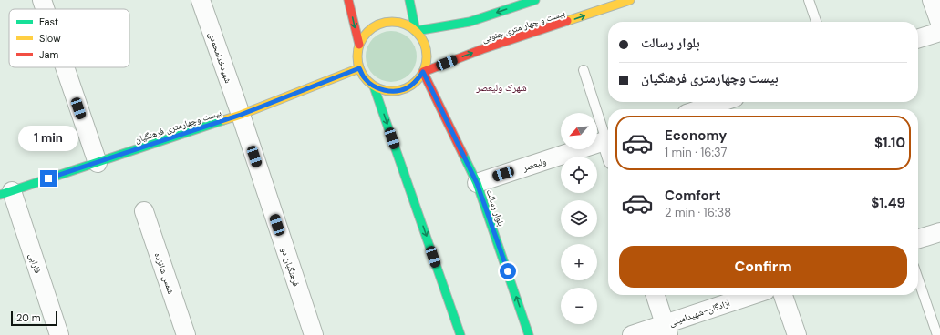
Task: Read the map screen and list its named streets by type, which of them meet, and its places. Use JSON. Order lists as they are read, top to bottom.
{
  "streets": {
    "street": [
      "بیست و چهار متری جنوبی",
      "شهیدخدامحمدی",
      "بیست وچهارمتری فرهنگیان",
      "ولیعصر",
      "بلوار رسالت",
      "فارابی",
      "فرهنگیان دو",
      "شمس شانزده",
      "آزادگان-شهیدامینی"
    ]
  },
  "crossings": [
    ["بیست و چهار متری جنوبی", "بیست وچهارمتری فرهنگیان"],
    ["بیست و چهار متری جنوبی", "بلوار رسالت"],
    ["شهیدخدامحمدی", "بیست وچهارمتری فرهنگیان"],
    ["شهیدخدامحمدی", "فرهنگیان دو"],
    ["بیست وچهارمتری فرهنگیان", "بلوار رسالت"],
    ["بیست وچهارمتری فرهنگیان", "فارابی"],
    ["بیست وچهارمتری فرهنگیان", "فرهنگیان دو"],
    ["ولیعصر", "بلوار رسالت"]
  ],
  "districts": ["شهرک ولیعصر"],
  "legend": ["Fast", "Slow", "Jam"],
  "scale_bar": "20 m",
  "north": "bottom left",
  "page": {
    "banner": ["بلوار رسالت", "بیست وچهارمتری فرهنگیان"],
    "map_buttons": ["+", "−"],
    "list": [
      {
        "name": "Economy",
        "note": "1 min · 16:37",
        "value": "$1.10"
      },
      {
        "name": "Comfort",
        "note": "2 min · 16:38",
        "value": "$1.49"
      }
    ],
    "bubble": "1 min",
    "buttons": "Confirm",
    "scale": "20 m"
  }
}
